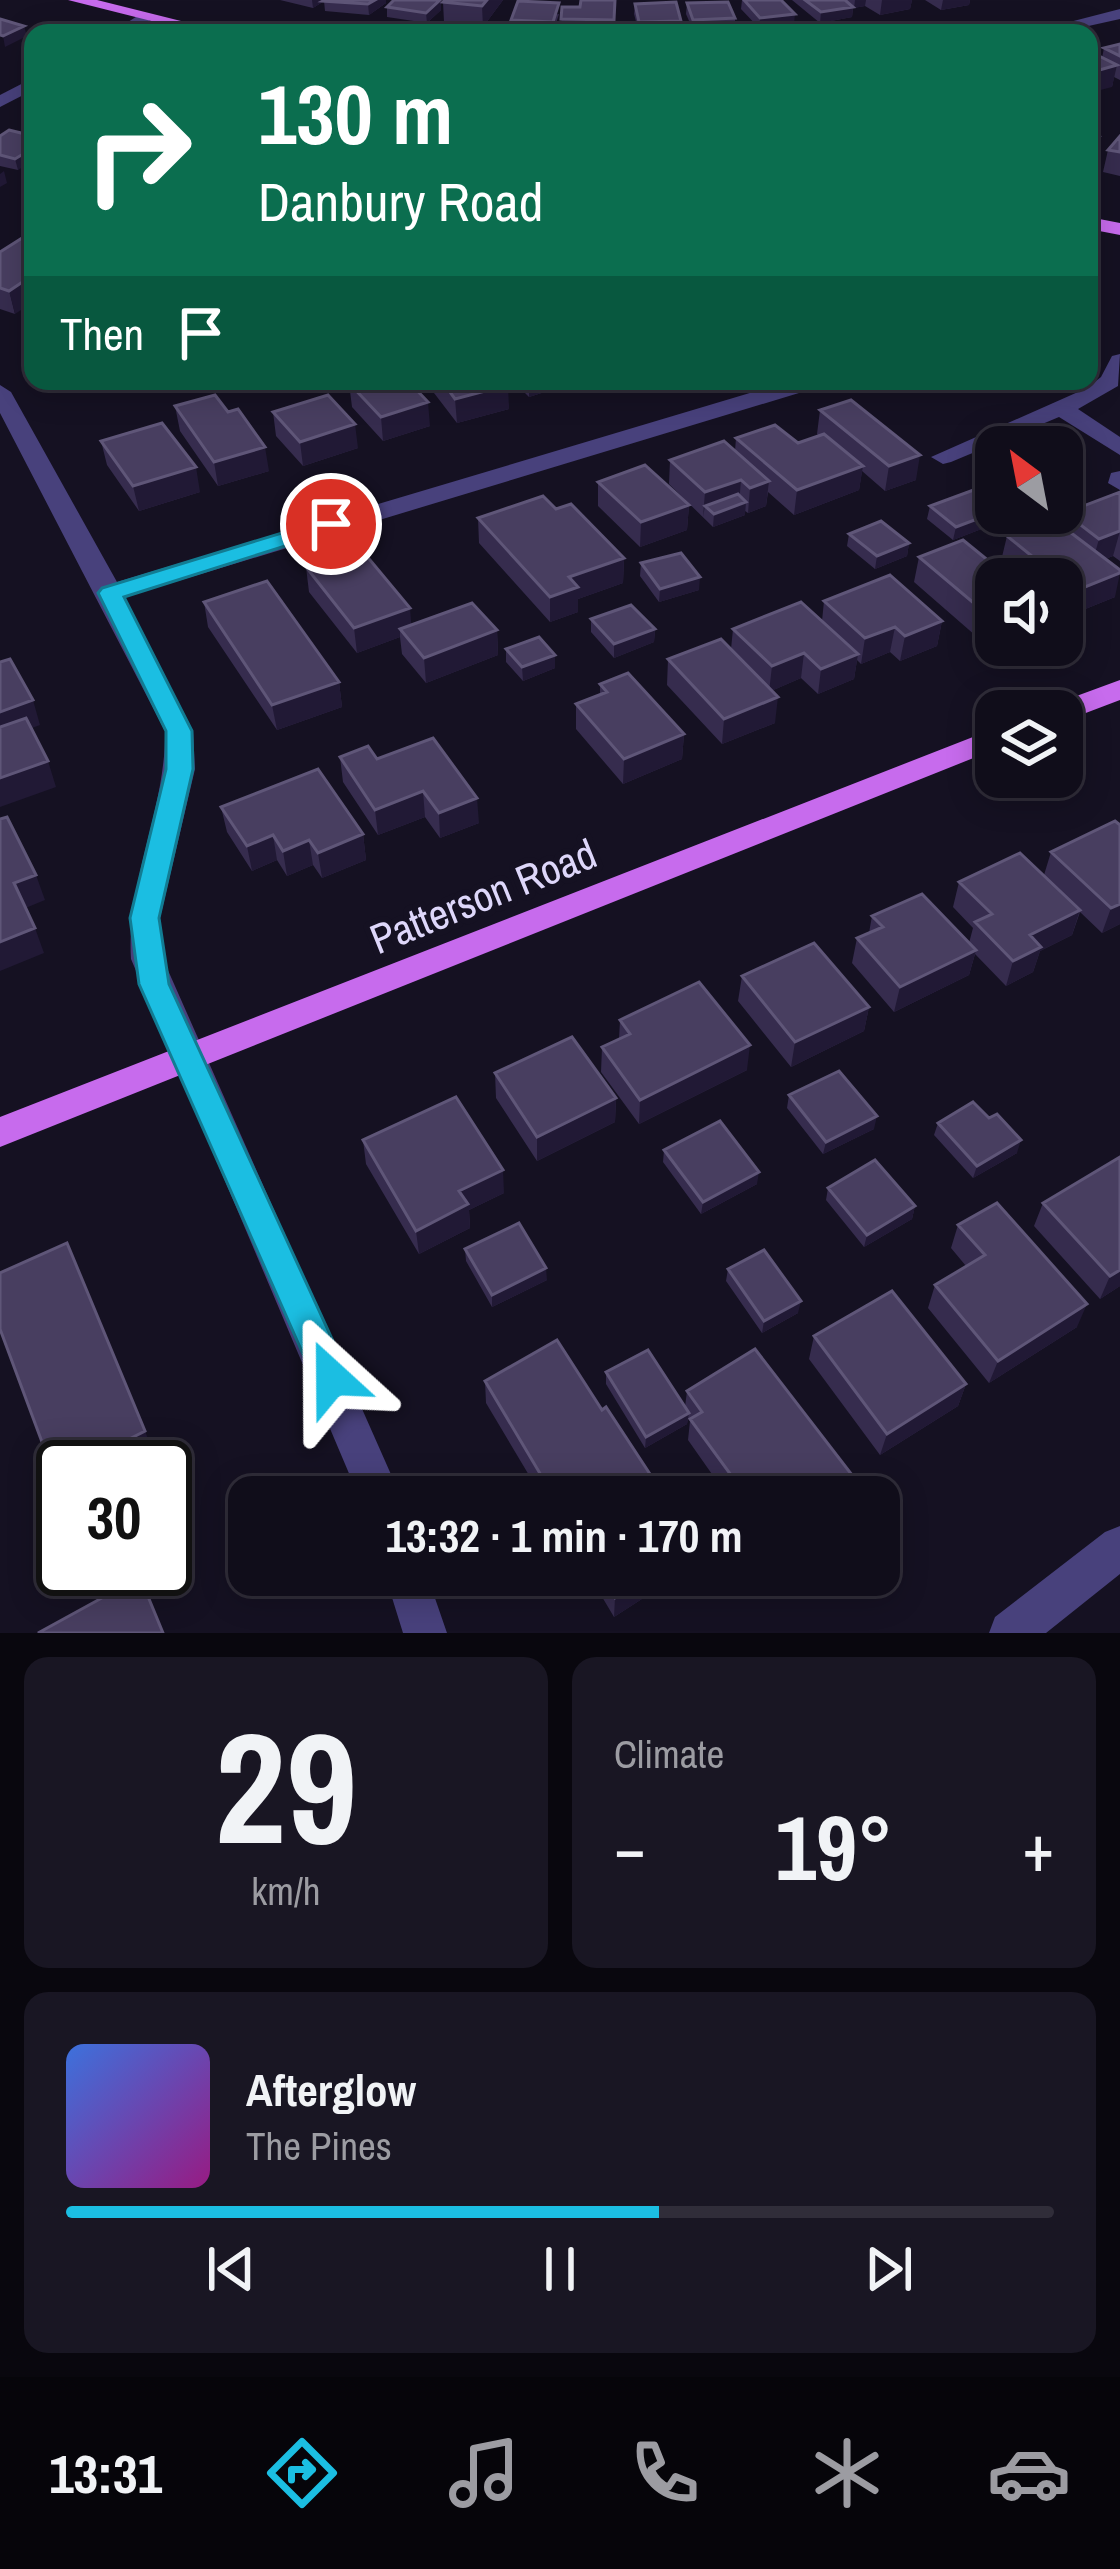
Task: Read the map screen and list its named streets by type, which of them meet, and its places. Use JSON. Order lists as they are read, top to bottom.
{
  "streets": {
    "main road": ["Patterson Road"]
  },
  "north": "top left",
  "page": {
    "turn": ["130 m", "Danbury Road"],
    "then": "Then",
    "limit": "30",
    "trip": "13:32 · 1 min · 170 m",
    "tile": [
      ["29", "km/h"],
      "Climate"
    ],
    "heat": ["−", "19°", "+"],
    "song": ["Afterglow", "The Pines"],
    "tabs": "13:31"
  }
}
